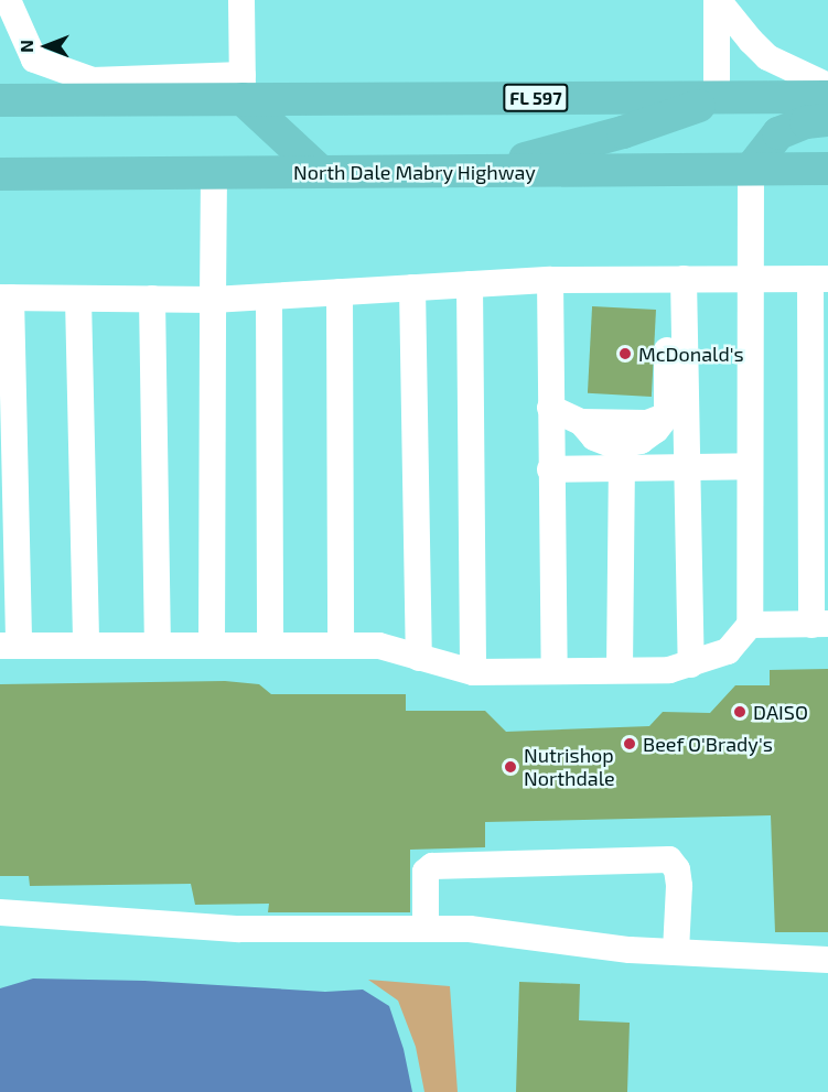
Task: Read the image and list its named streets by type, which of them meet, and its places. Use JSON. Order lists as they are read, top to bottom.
{
  "streets": {
    "main road": ["FL 597", "North Dale Mabry Highway"]
  },
  "places": [
    "McDonald's",
    "DAISO",
    "Beef O'Brady's",
    "Nutrishop Northdale"
  ],
  "north": "left"
}
